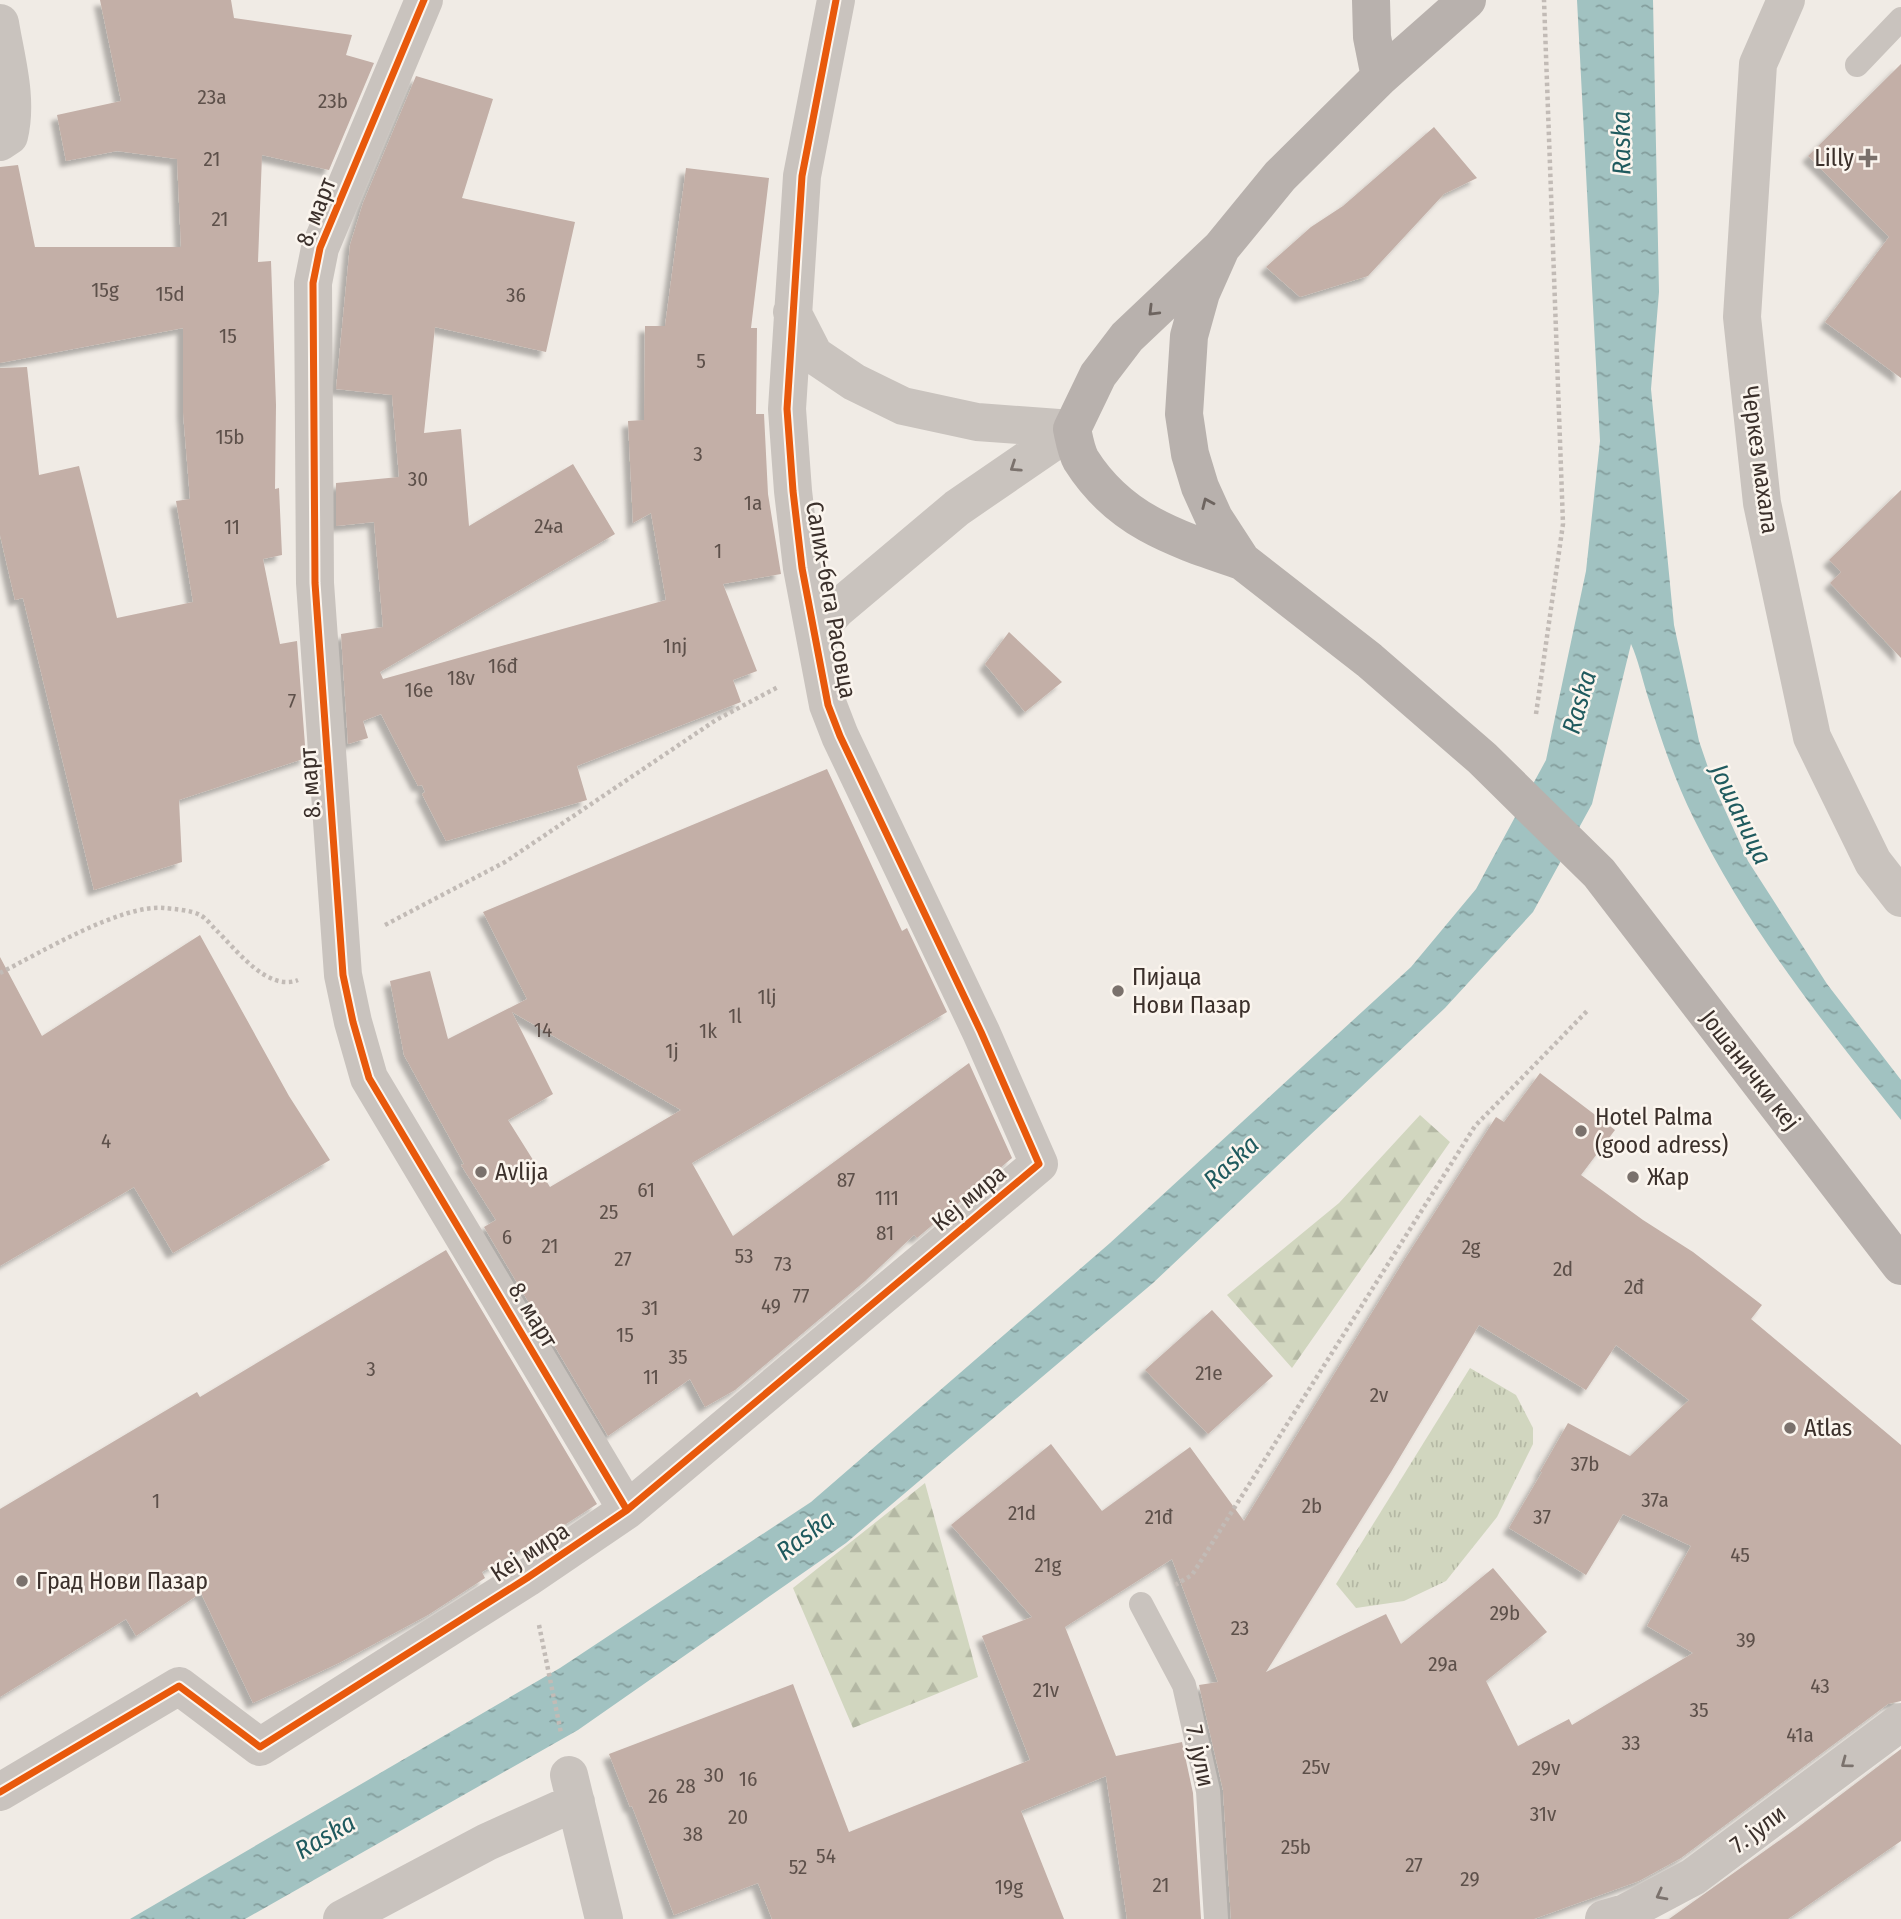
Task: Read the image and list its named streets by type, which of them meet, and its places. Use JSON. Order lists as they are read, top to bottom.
{
  "streets": {
    "main road": ["Јошанички кеј"],
    "street": [
      "8. март",
      "Черкез махала",
      "Салих-бега Расовца",
      "Кеј мира",
      "7. јули"
    ]
  },
  "crossings": [
    ["8. март", "Кеј мира"],
    ["Салих-бега Расовца", "Кеј мира"]
  ],
  "one_way": ["7. јули"],
  "water": ["Raska", "Јошаница"],
  "places": {
    "health": ["Lilly"],
    "other": [
      "Пијаца Нови Пазар",
      "Hotel Palma (good adress)",
      "Avlija",
      "Жар",
      "Atlas",
      "Град Нови Пазар"
    ]
  },
  "house_numbers": [
    "23a",
    "23b",
    "21",
    "21",
    "15g",
    "15d",
    "36",
    "15",
    "5",
    "15b",
    "3",
    "30",
    "1a",
    "24a",
    "11",
    "1",
    "1nj",
    "16đ",
    "18v",
    "16e",
    "7",
    "1lj",
    "1l",
    "14",
    "1k",
    "1j",
    "4",
    "87",
    "61",
    "111",
    "25",
    "81",
    "6",
    "21",
    "2g",
    "53",
    "27",
    "73",
    "2d",
    "2đ",
    "77",
    "49",
    "31",
    "15",
    "35",
    "3",
    "21e",
    "11",
    "2v",
    "37b",
    "37a",
    "1",
    "2b",
    "21d",
    "21đ",
    "37",
    "45",
    "21g",
    "29b",
    "23",
    "39",
    "29a",
    "43",
    "21v",
    "35",
    "41a",
    "33",
    "25v",
    "29v",
    "30",
    "16",
    "28",
    "26",
    "31v",
    "20",
    "38",
    "25b",
    "54",
    "27",
    "52",
    "29",
    "21",
    "19g"
  ]
}
